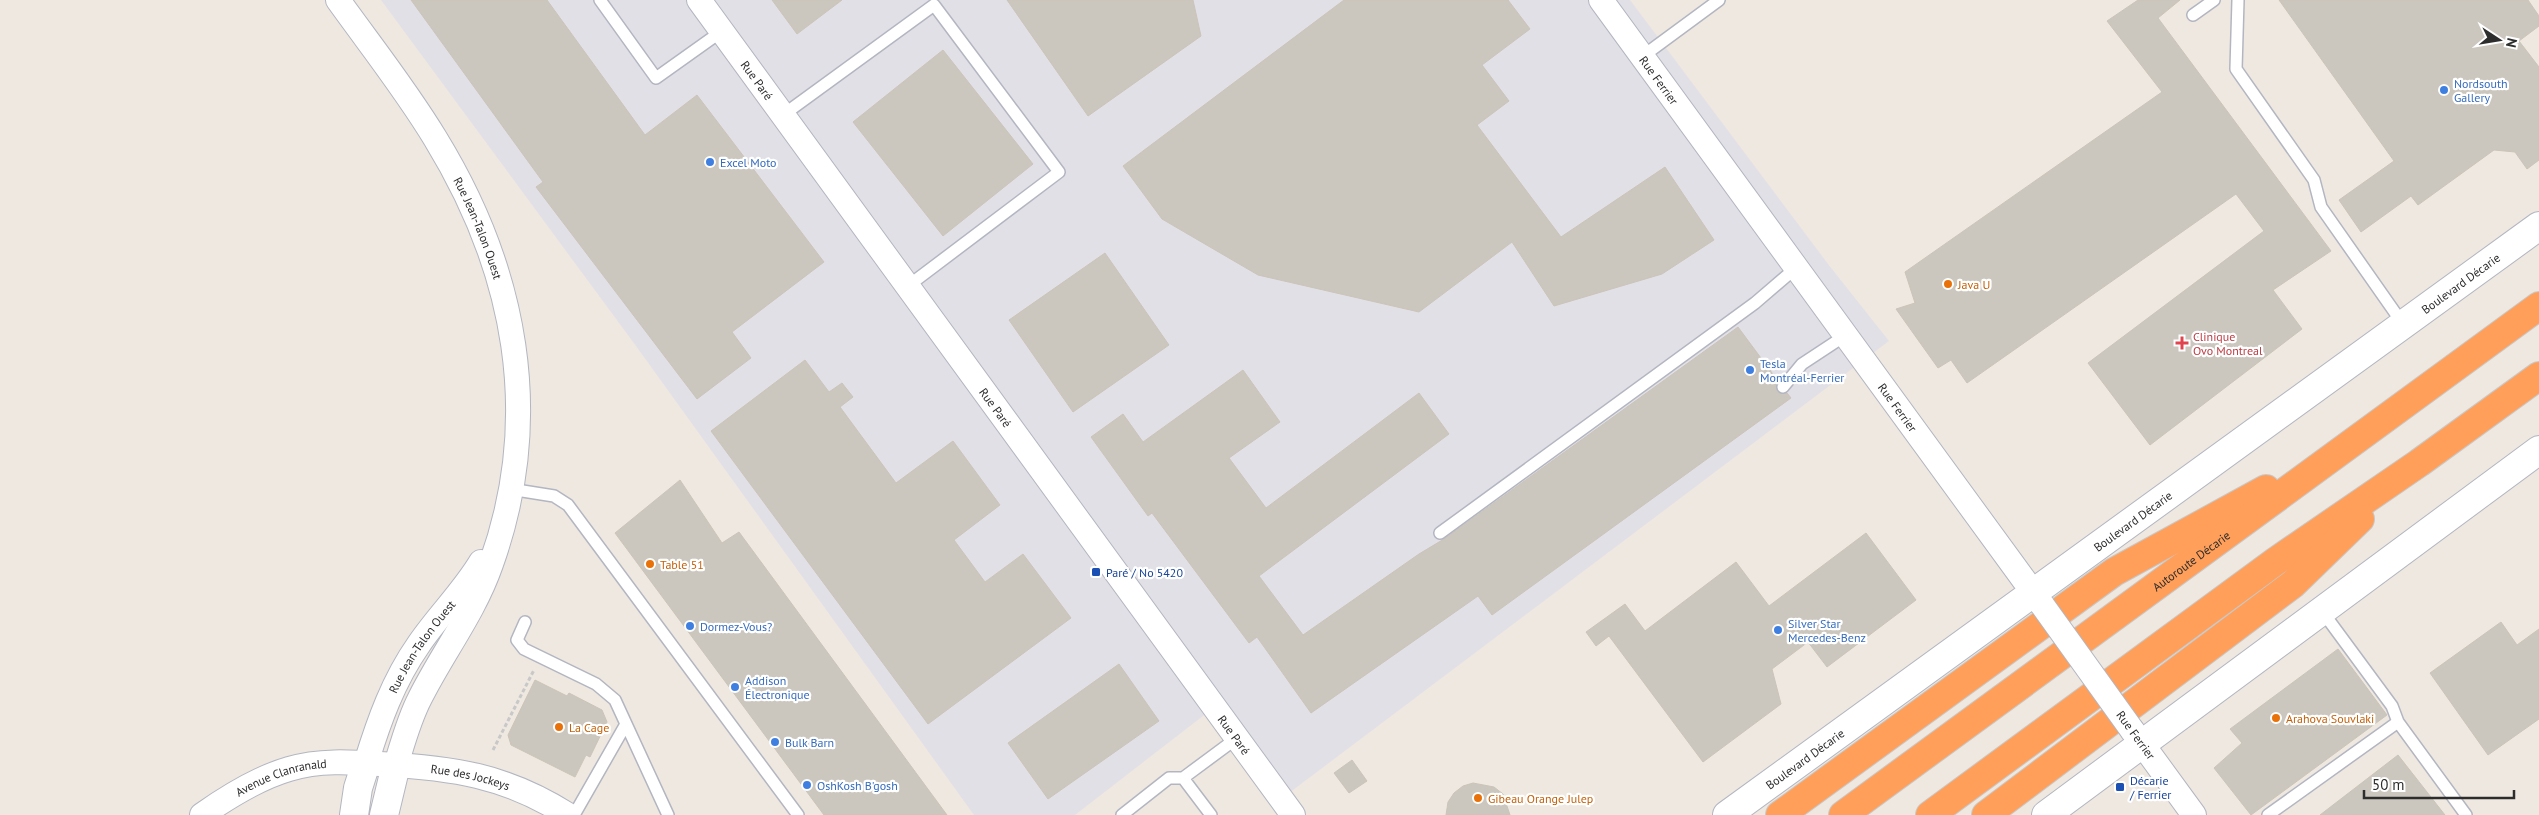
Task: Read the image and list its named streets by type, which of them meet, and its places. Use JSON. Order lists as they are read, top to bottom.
{
  "streets": {
    "highway": ["Autoroute Décarie"],
    "main road": ["Rue Jean-Talon Ouest", "Boulevard Décarie"],
    "street": [
      "Rue Ferrier",
      "Rue Paré",
      "Rue des Jockeys",
      "Avenue Clanranald"
    ]
  },
  "crossings": [
    ["Rue Ferrier", "Boulevard Décarie"],
    ["Rue Jean-Talon Ouest", "Rue des Jockeys"],
    ["Rue Jean-Talon Ouest", "Avenue Clanranald"],
    ["Rue des Jockeys", "Avenue Clanranald"]
  ],
  "places": {
    "other": [
      "Nordsouth Gallery",
      "Excel Moto",
      "Java U",
      "Tesla Montréal-Ferrier",
      "Table 51",
      "Dormez-Vous?",
      "Silver Star Mercedes-Benz",
      "Addison Électronique",
      "Arahova Souvlaki",
      "La Cage",
      "Bulk Barn",
      "OshKosh B'gosh",
      "Gibeau Orange Julep"
    ],
    "health": ["Clinique Ovo Montreal"],
    "transit": ["Paré / No 5420", "Décarie / Ferrier"]
  },
  "scale_bar": "50 m",
  "north": "right"
}
